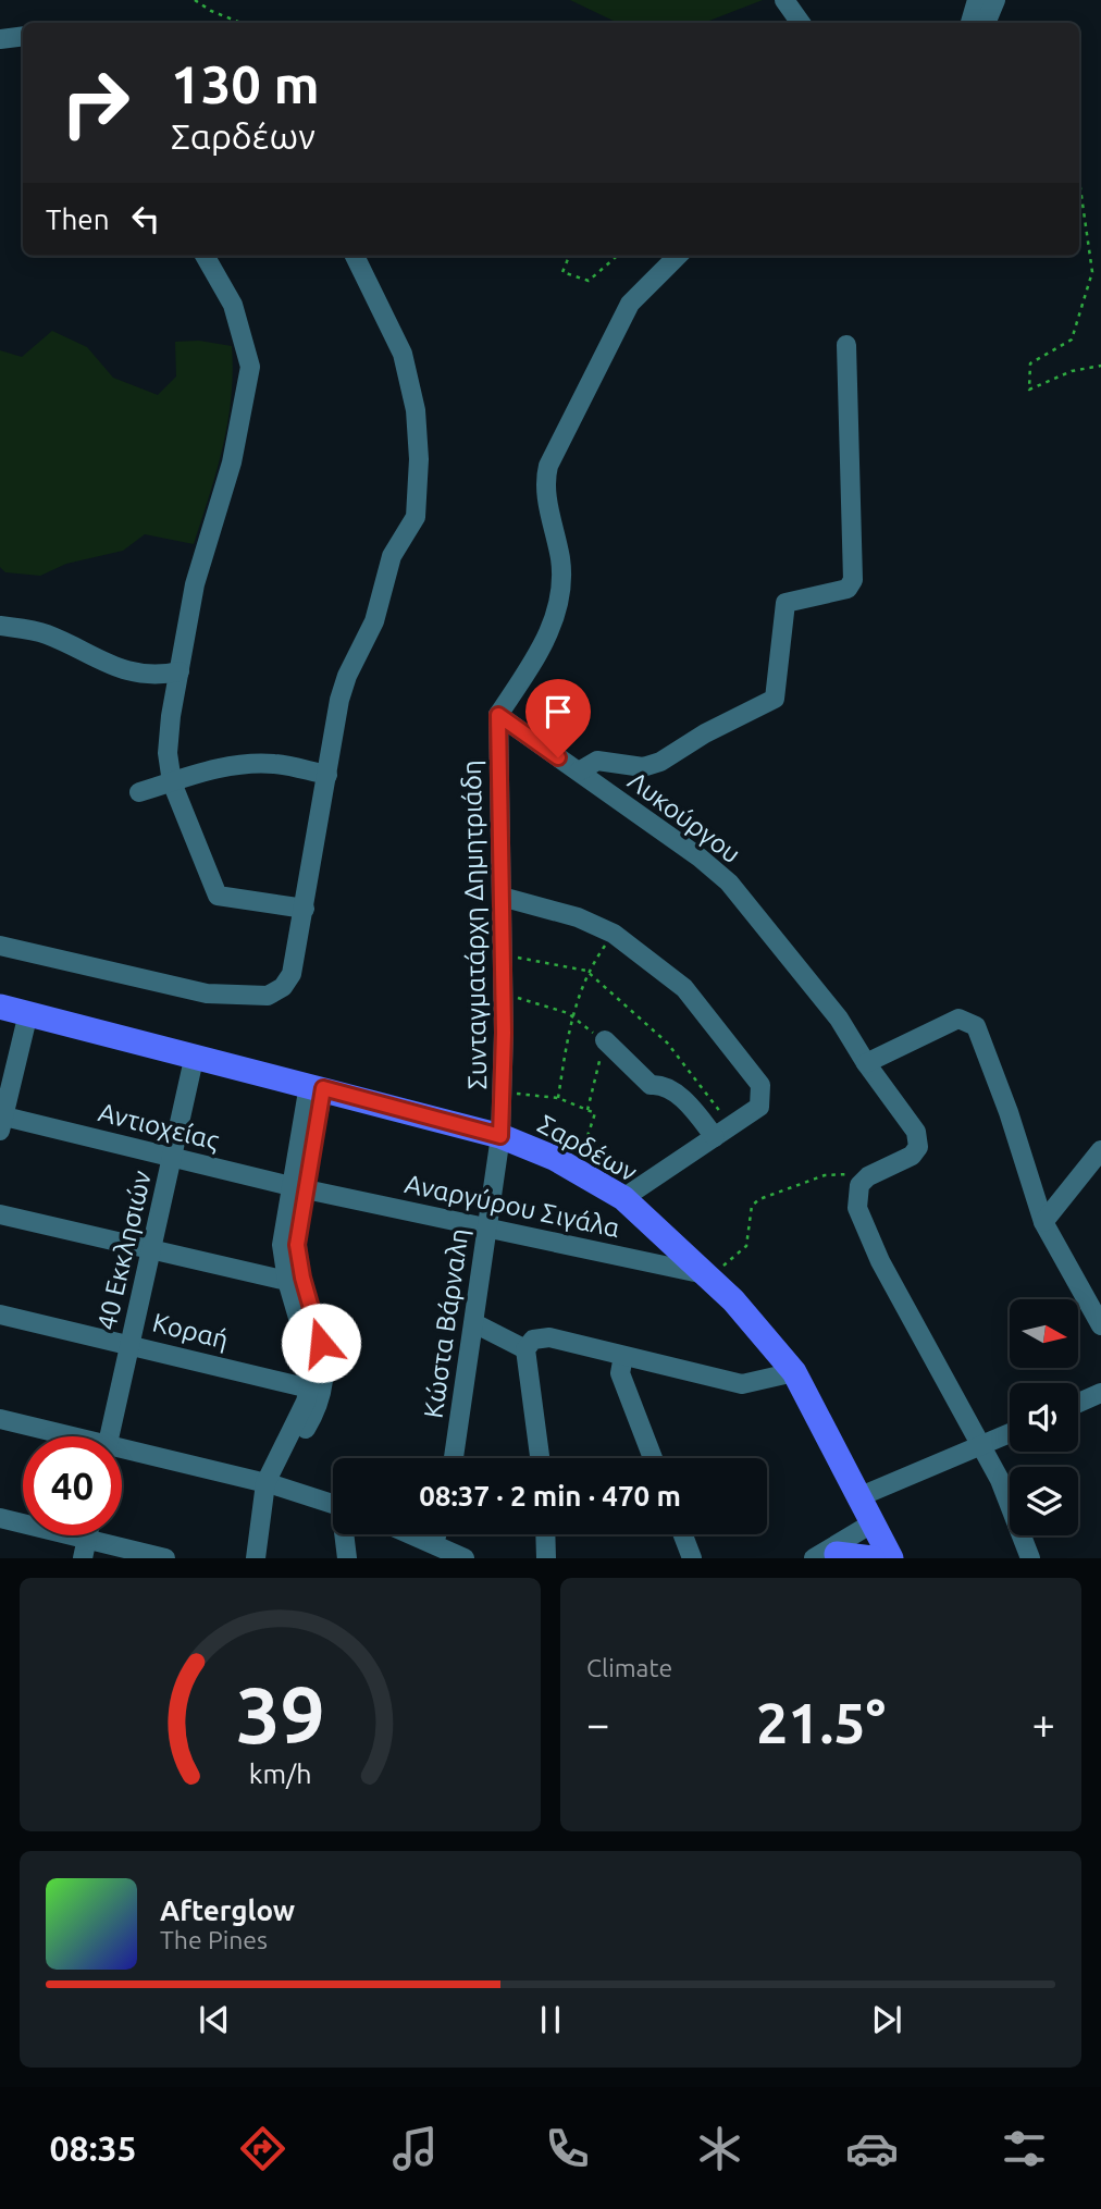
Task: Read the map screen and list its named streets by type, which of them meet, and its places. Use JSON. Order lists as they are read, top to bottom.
{
  "streets": {
    "main road": ["Σαρδέων"],
    "street": [
      "Λυκούργου",
      "Συνταγματάρχη Δημητριάδη",
      "Αντιοχείας",
      "Αναργύρου Σιγάλα",
      "40 Εκκλησιών",
      "Κώστα Βάρναλη",
      "Κοραή"
    ]
  },
  "crossings": [
    ["Λυκούργου", "Συνταγματάρχη Δημητριάδη"],
    ["Συνταγματάρχη Δημητριάδη", "Σαρδέων"],
    ["Συνταγματάρχη Δημητριάδη", "Κώστα Βάρναλη"],
    ["Αντιοχείας", "Αναργύρου Σιγάλα"],
    ["Αντιοχείας", "40 Εκκλησιών"],
    ["Σαρδέων", "Αναργύρου Σιγάλα"],
    ["Σαρδέων", "40 Εκκλησιών"],
    ["Σαρδέων", "Κώστα Βάρναλη"],
    ["Αναργύρου Σιγάλα", "Κώστα Βάρναλη"],
    ["40 Εκκλησιών", "Κοραή"]
  ],
  "north": "right",
  "page": {
    "turn": ["130 m", "Σαρδέων"],
    "then": "Then",
    "limit": "40",
    "trip": "08:37 · 2 min · 470 m",
    "tile": "Climate",
    "heat": ["−", "21.5°", "+"],
    "song": ["Afterglow", "The Pines"],
    "tabs": "08:35",
    "gauge": ["39", "km/h"]
  }
}
